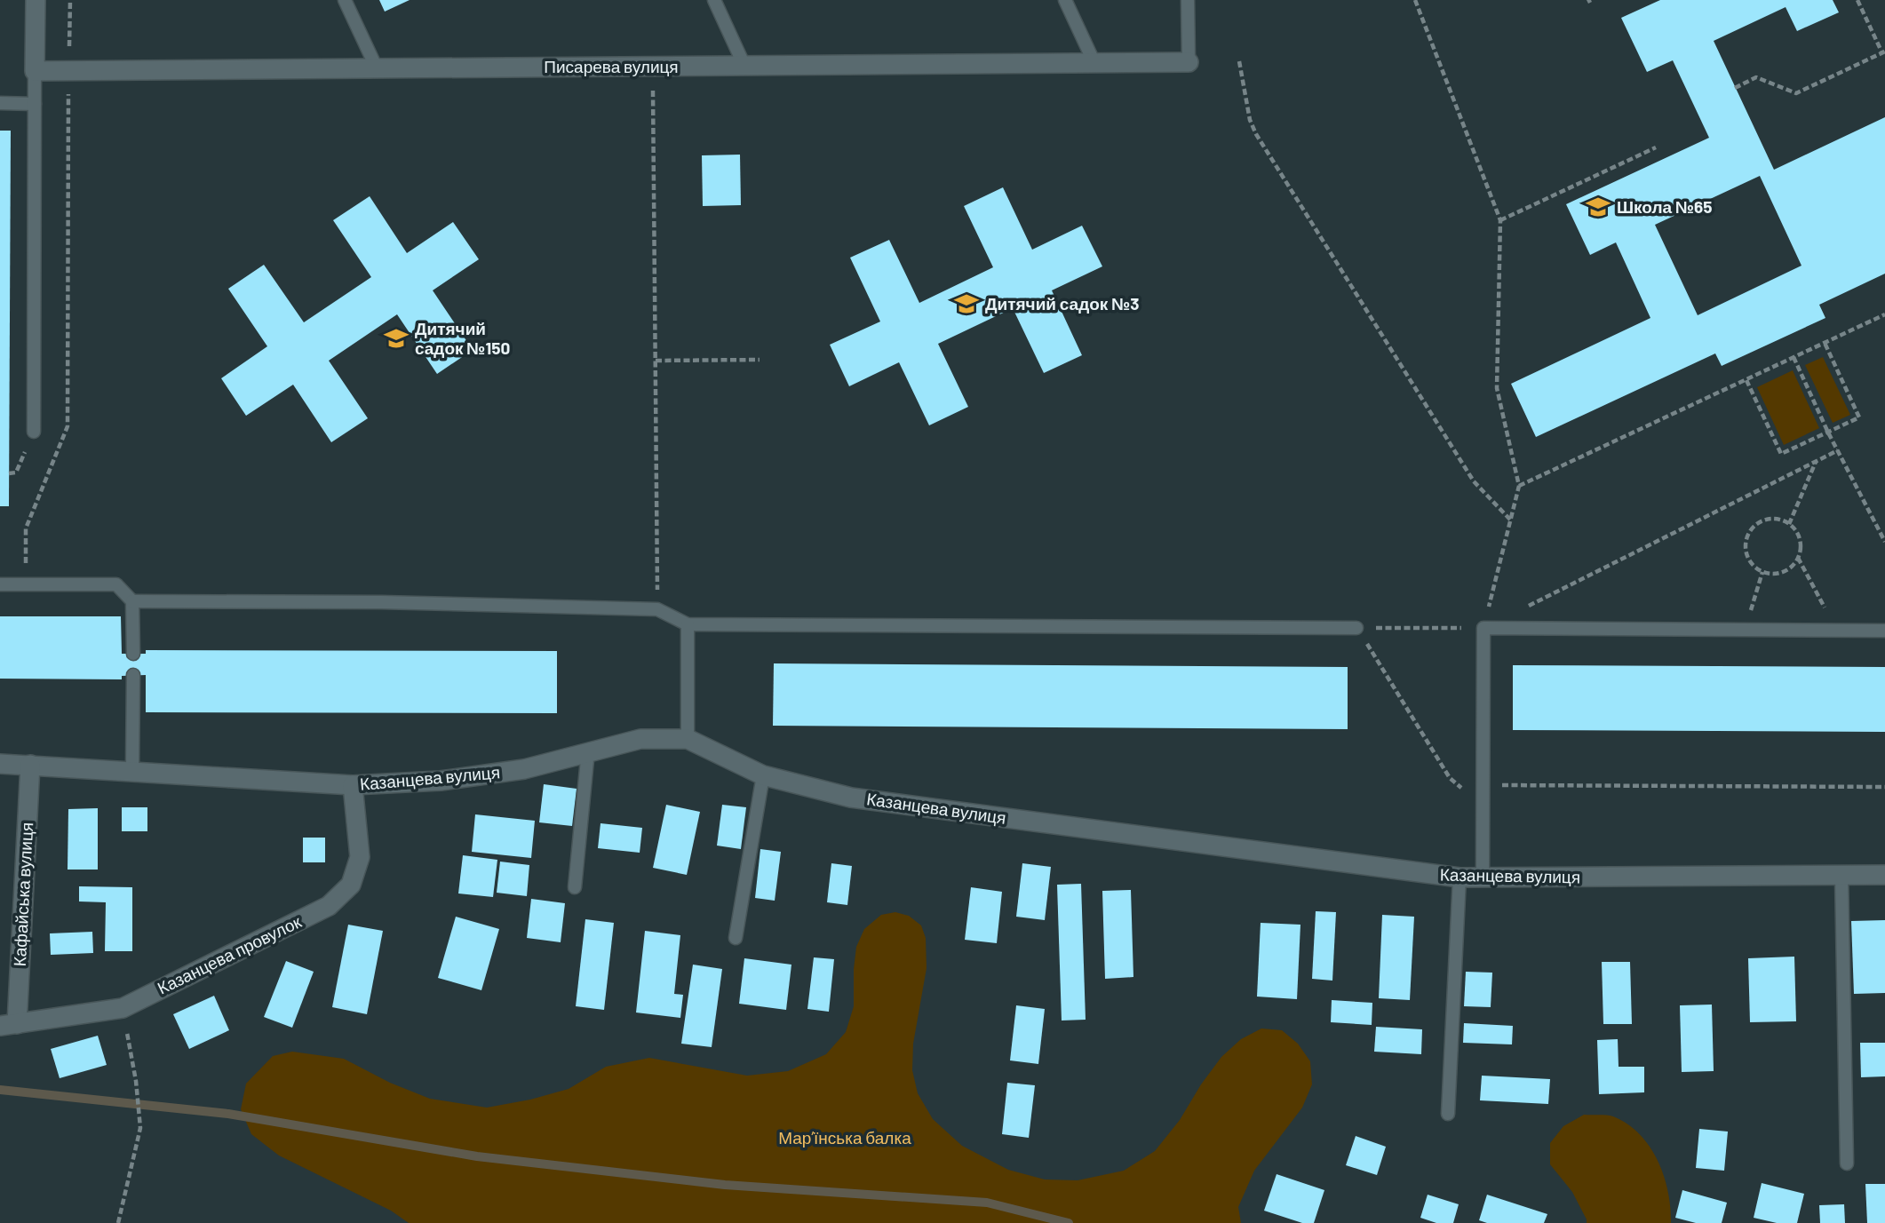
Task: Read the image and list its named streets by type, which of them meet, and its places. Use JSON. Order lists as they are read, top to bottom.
{
  "streets": {
    "street": [
      "Писарева вулиця",
      "Казанцева вулиця",
      "Кафайська вулиця",
      "Казанцева провулок"
    ]
  },
  "crossings": [
    ["Казанцева вулиця", "Кафайська вулиця"],
    ["Казанцева вулиця", "Казанцева провулок"],
    ["Кафайська вулиця", "Казанцева провулок"]
  ],
  "parks": ["Мар’їнська балка"],
  "places": {
    "school or university": ["Школа №65", "Дитячий садок №3", "Дитячий садок №150"]
  }
}
